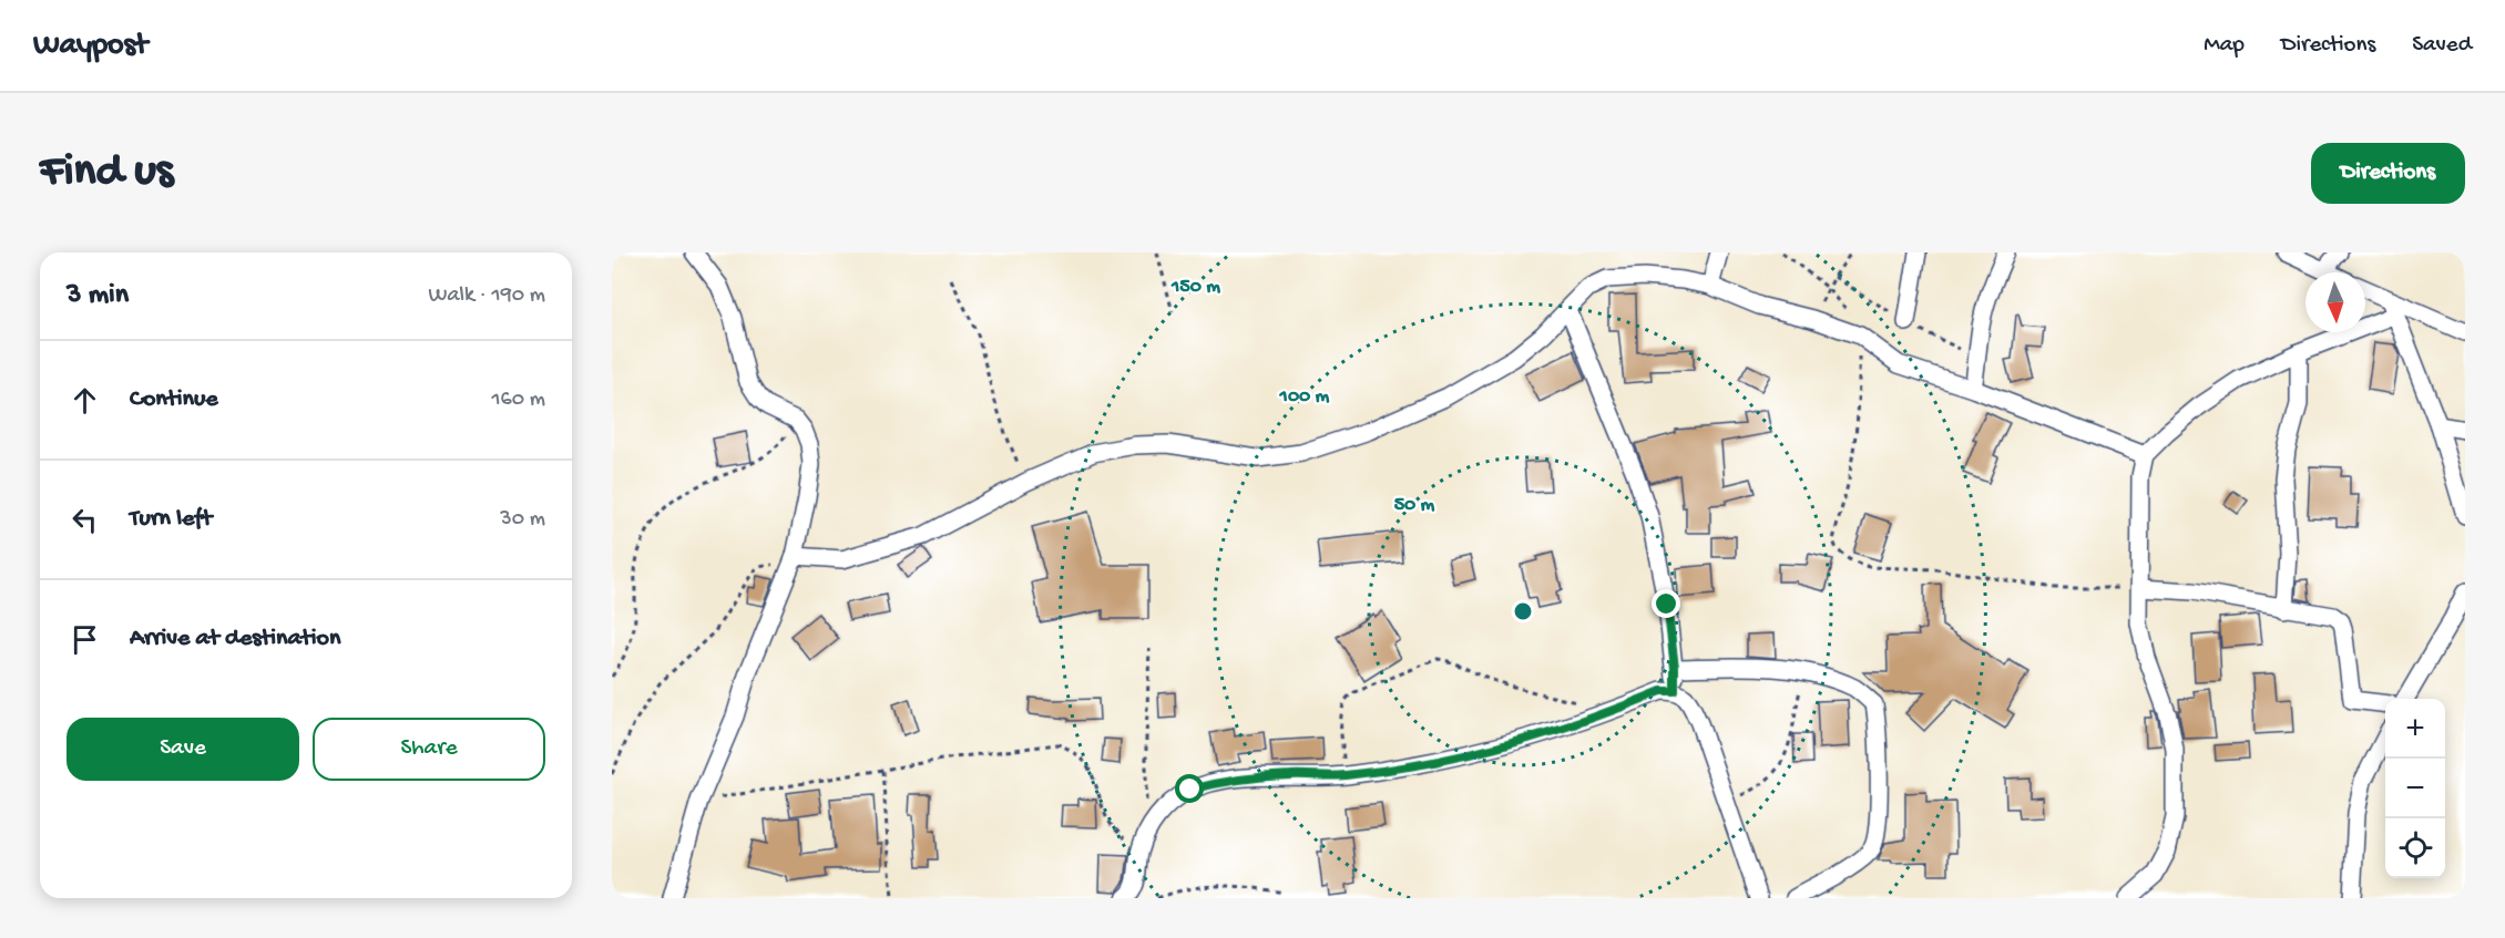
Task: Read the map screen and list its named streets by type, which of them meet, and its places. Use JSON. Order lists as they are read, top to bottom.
{
  "north": "bottom",
  "page": {
    "header": "Waypost",
    "nav": ["Map", "Directions", "Saved"],
    "buttons": [
      "Directions",
      ["Save", "Share"]
    ],
    "title": "Find us",
    "heading": ["3 min", "Walk · 190 m"],
    "list": [
      ["Continue", "160 m"],
      ["Turn left", "30 m"],
      "Arrive at destination"
    ],
    "map_buttons": ["+", "−"]
  },
  "rings": ["150 m", "100 m", "50 m"]
}
